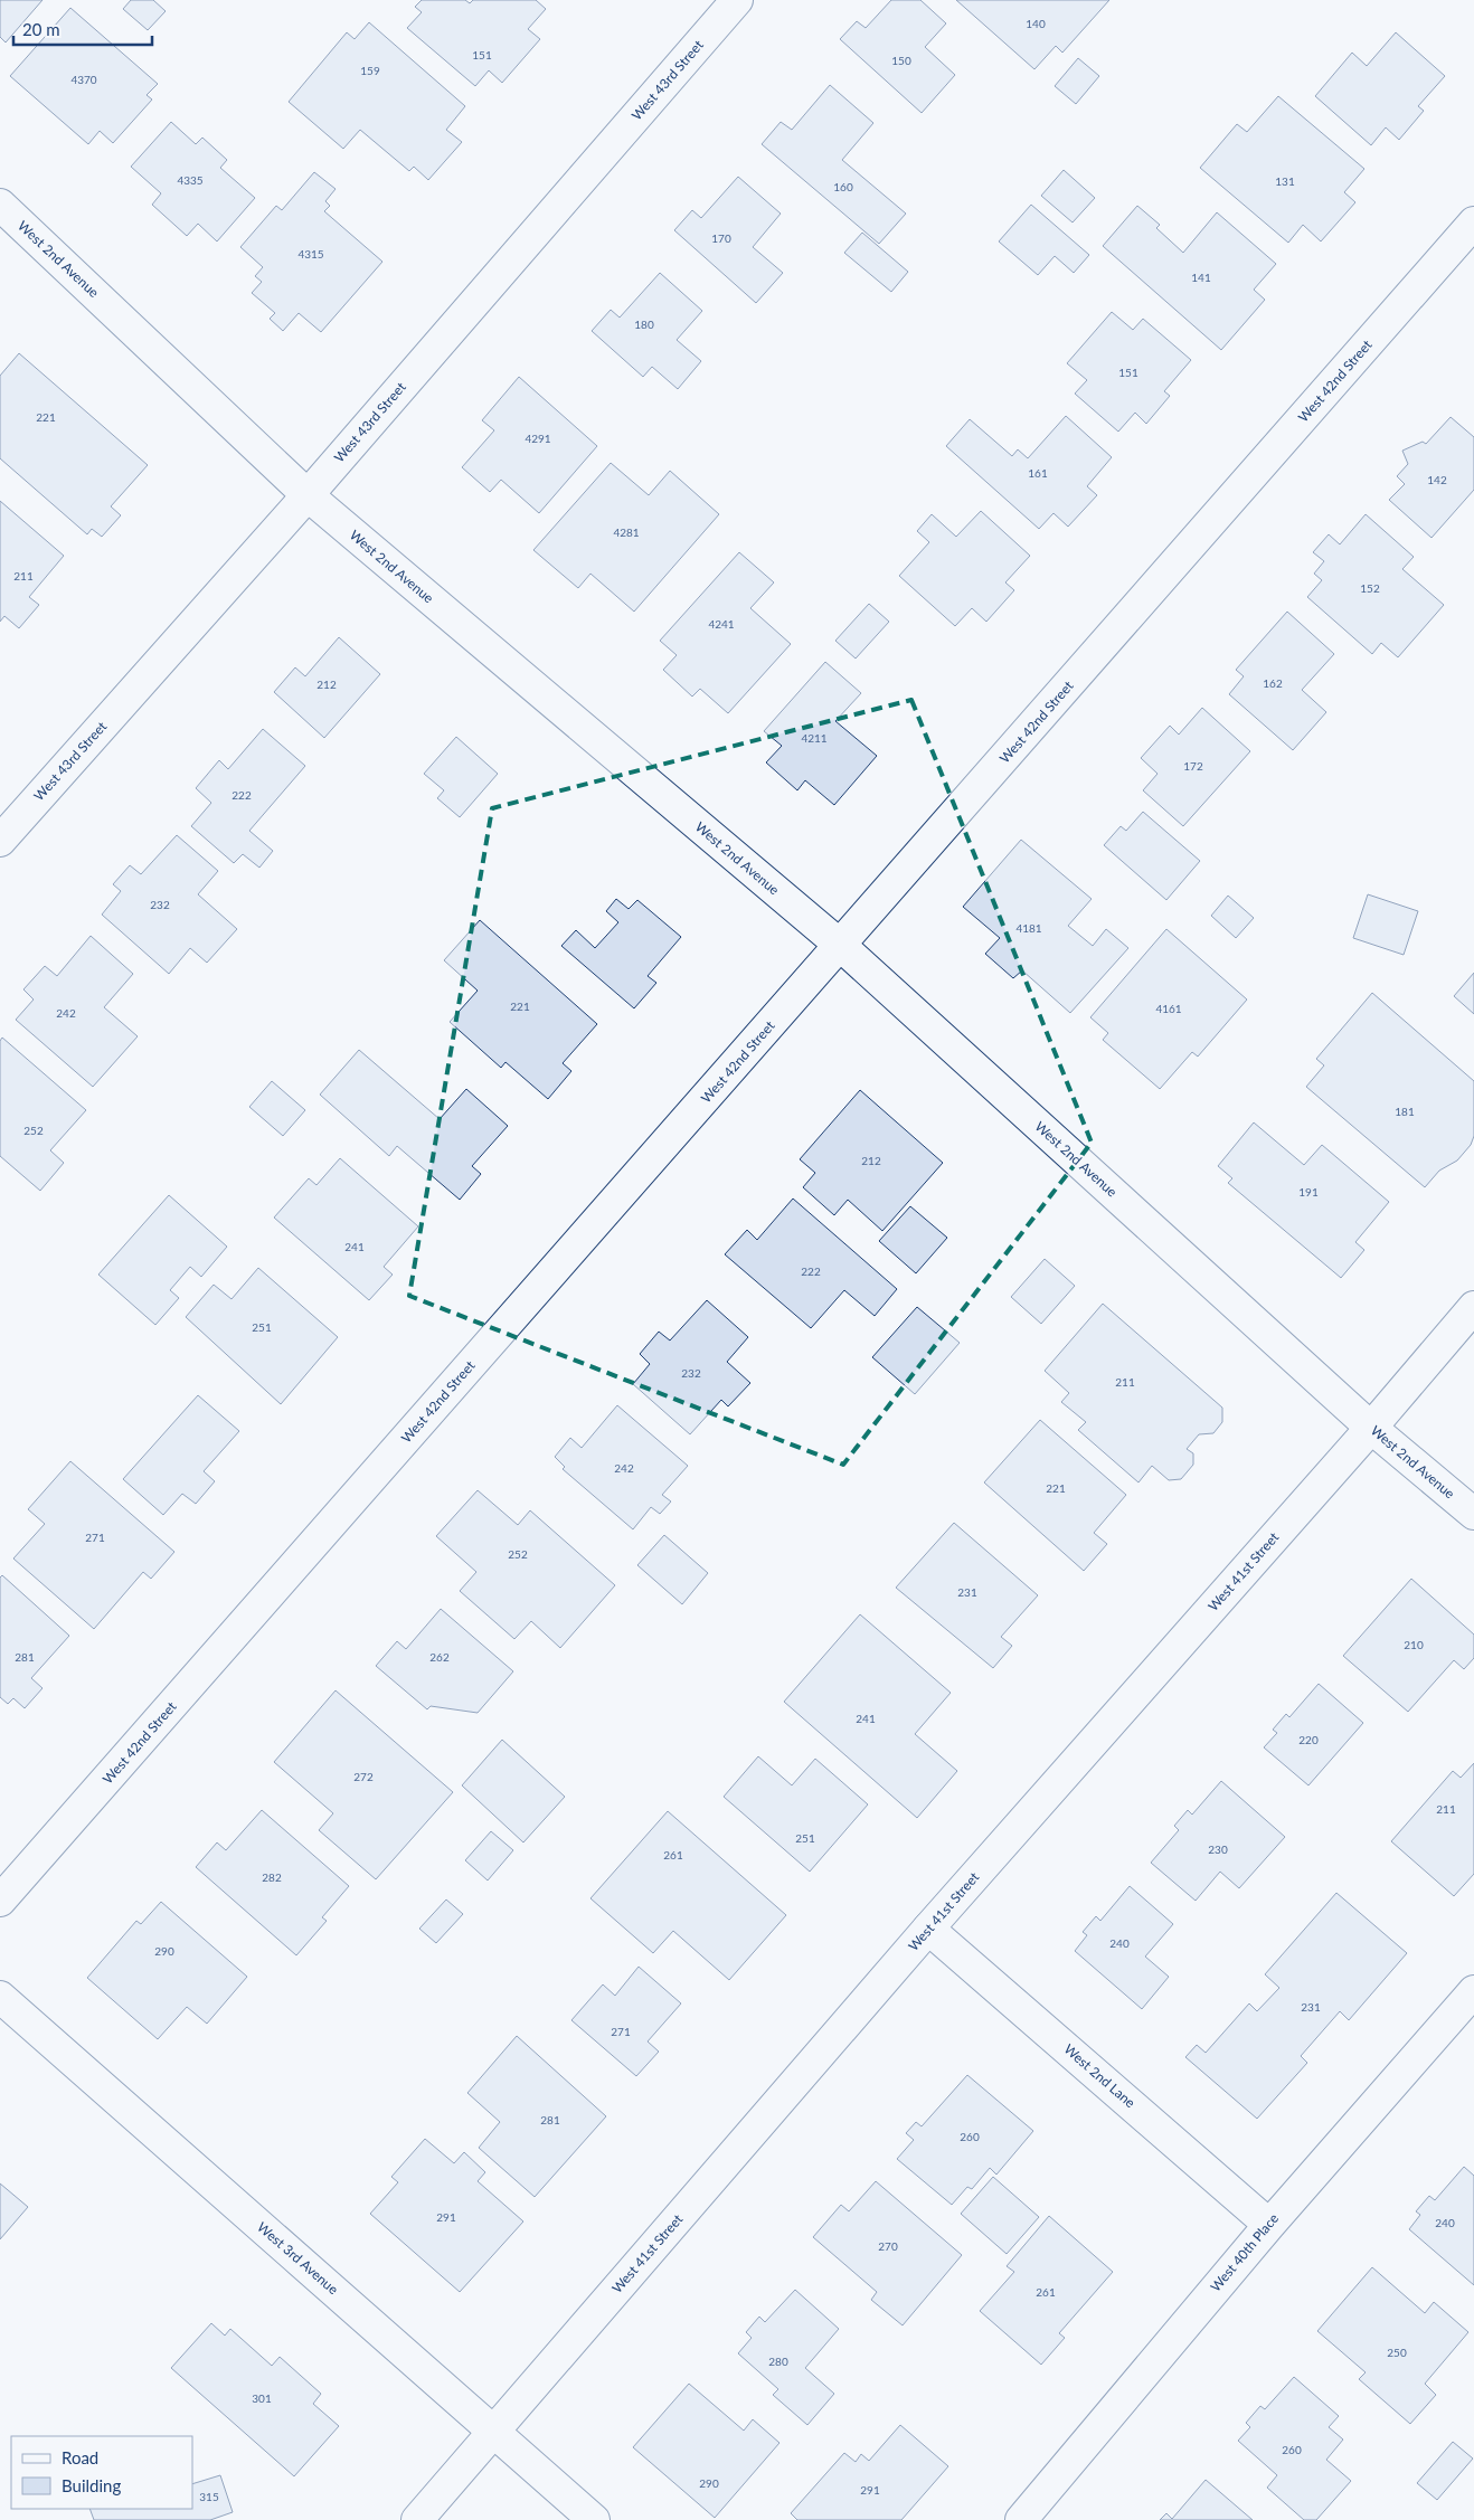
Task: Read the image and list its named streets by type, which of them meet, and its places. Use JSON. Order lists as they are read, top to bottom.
{
  "streets": {
    "street": [
      "West 43rd Street",
      "West 2nd Avenue",
      "West 42nd Street",
      "West 41st Street",
      "West 2nd Lane",
      "West 40th Place",
      "West 3rd Avenue"
    ]
  },
  "crossings": [
    ["West 43rd Street", "West 2nd Avenue"],
    ["West 2nd Avenue", "West 42nd Street"],
    ["West 2nd Avenue", "West 41st Street"],
    ["West 41st Street", "West 2nd Lane"],
    ["West 41st Street", "West 3rd Avenue"],
    ["West 2nd Lane", "West 40th Place"]
  ],
  "house_numbers": [
    "140",
    "151",
    "150",
    "159",
    "4370",
    "4335",
    "131",
    "160",
    "170",
    "4315",
    "141",
    "180",
    "151",
    "221",
    "4291",
    "161",
    "142",
    "4281",
    "211",
    "152",
    "4241",
    "162",
    "212",
    "4211",
    "172",
    "222",
    "232",
    "4181",
    "221",
    "4161",
    "242",
    "181",
    "252",
    "212",
    "191",
    "241",
    "222",
    "251",
    "232",
    "211",
    "242",
    "221",
    "271",
    "252",
    "231",
    "210",
    "281",
    "262",
    "241",
    "220",
    "272",
    "211",
    "251",
    "230",
    "261",
    "282",
    "240",
    "290",
    "231",
    "271",
    "281",
    "260",
    "291",
    "240",
    "270",
    "261",
    "250",
    "280",
    "301",
    "260",
    "290",
    "291",
    "315"
  ],
  "legend": ["Road", "Building"],
  "scale_bar": "20 m"
}
